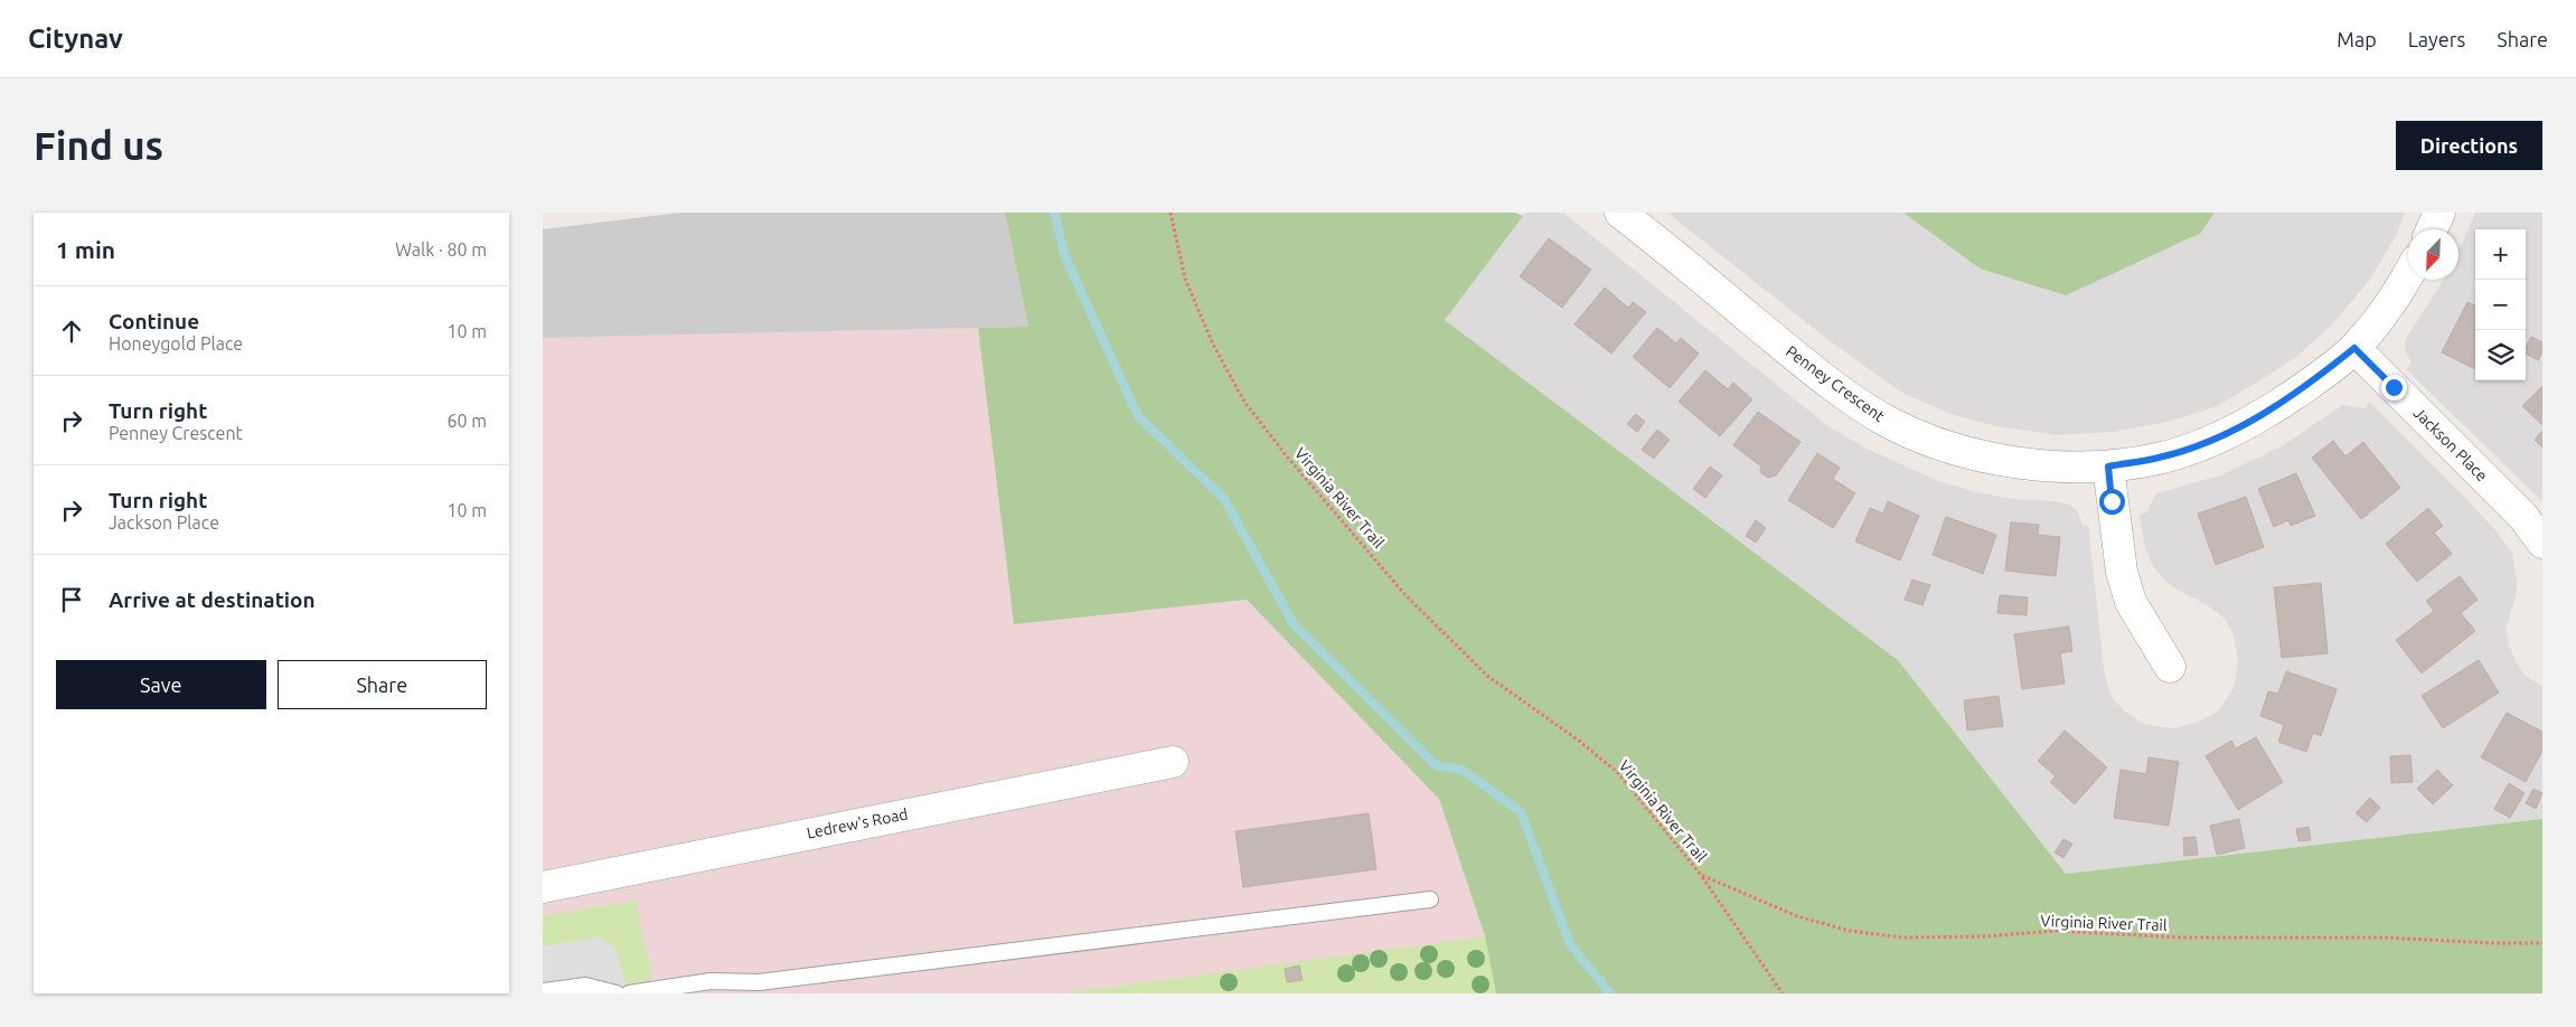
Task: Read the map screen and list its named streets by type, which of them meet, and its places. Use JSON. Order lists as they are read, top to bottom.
{
  "streets": {
    "street": ["Penney Crescent", "Jackson Place", "Ledrew's Road"],
    "path": ["Virginia River Trail"]
  },
  "crossings": [
    ["Penney Crescent", "Jackson Place"]
  ],
  "north": "bottom left",
  "page": {
    "header": "Citynav",
    "nav": ["Map", "Layers", "Share"],
    "buttons": [
      "Directions",
      ["Save", "Share"]
    ],
    "title": "Find us",
    "heading": ["1 min", "Walk · 80 m"],
    "map_buttons": ["+", "−"],
    "list": [
      ["Continue", "Honeygold Place", "10 m"],
      ["Turn right", "Penney Crescent", "60 m"],
      ["Turn right", "Jackson Place", "10 m"],
      "Arrive at destination"
    ]
  }
}
